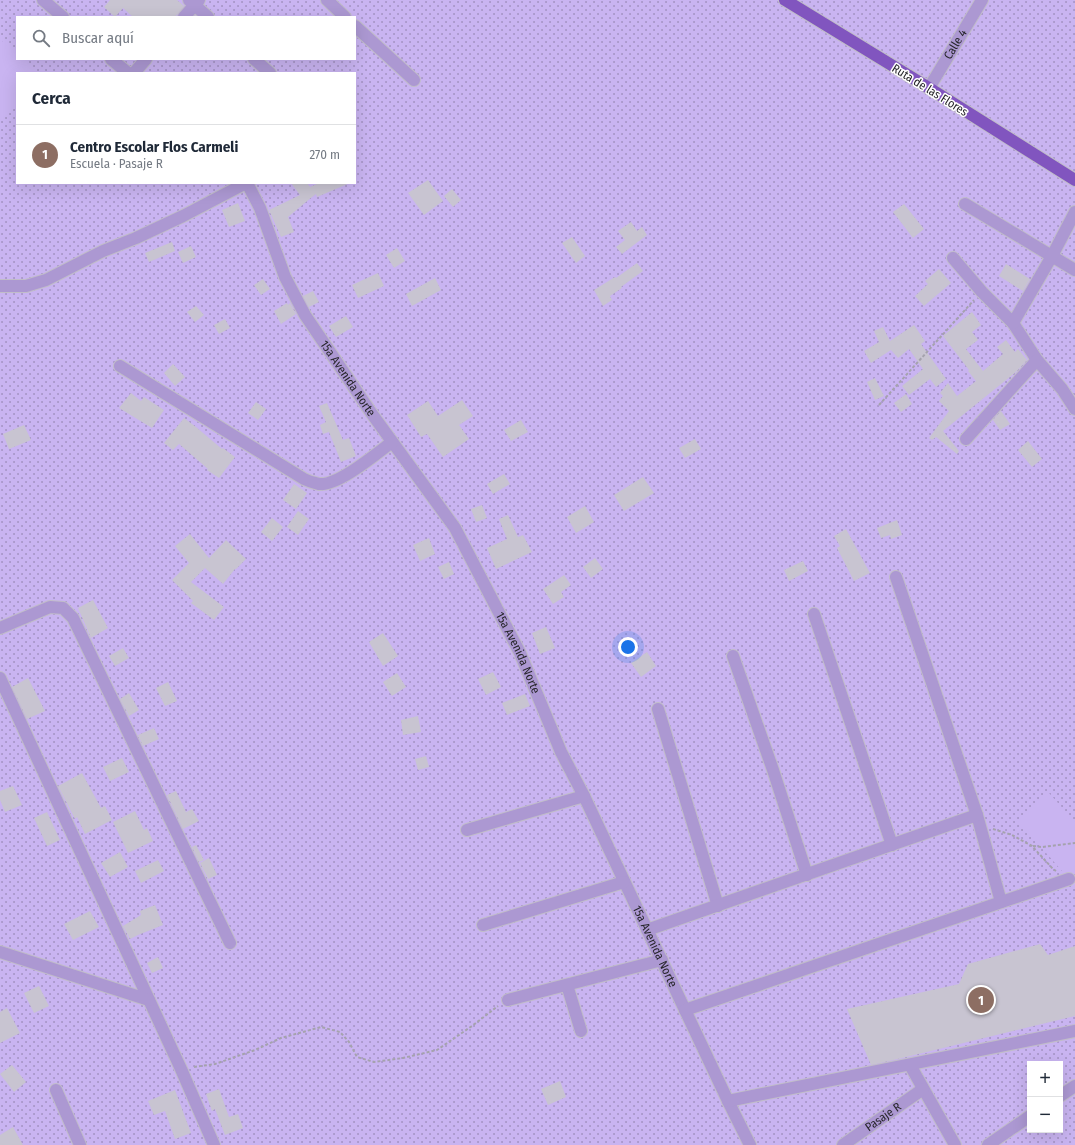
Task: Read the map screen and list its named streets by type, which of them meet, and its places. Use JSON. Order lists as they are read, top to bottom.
{
  "streets": {
    "main road": ["Ruta de las Flores"],
    "street": ["Calle 4", "15a Avenida Norte", "Pasaje R"]
  },
  "crossings": [
    ["Calle 4", "Ruta de las Flores"]
  ],
  "page": {
    "search": "Buscar aquí",
    "heading": "Cerca",
    "list": [
      {
        "mark": "1",
        "name": "Centro Escolar Flos Carmeli",
        "note": "Escuela · Pasaje R",
        "value": "270 m"
      }
    ],
    "pins": "1",
    "map_buttons": ["+", "−"]
  }
}
